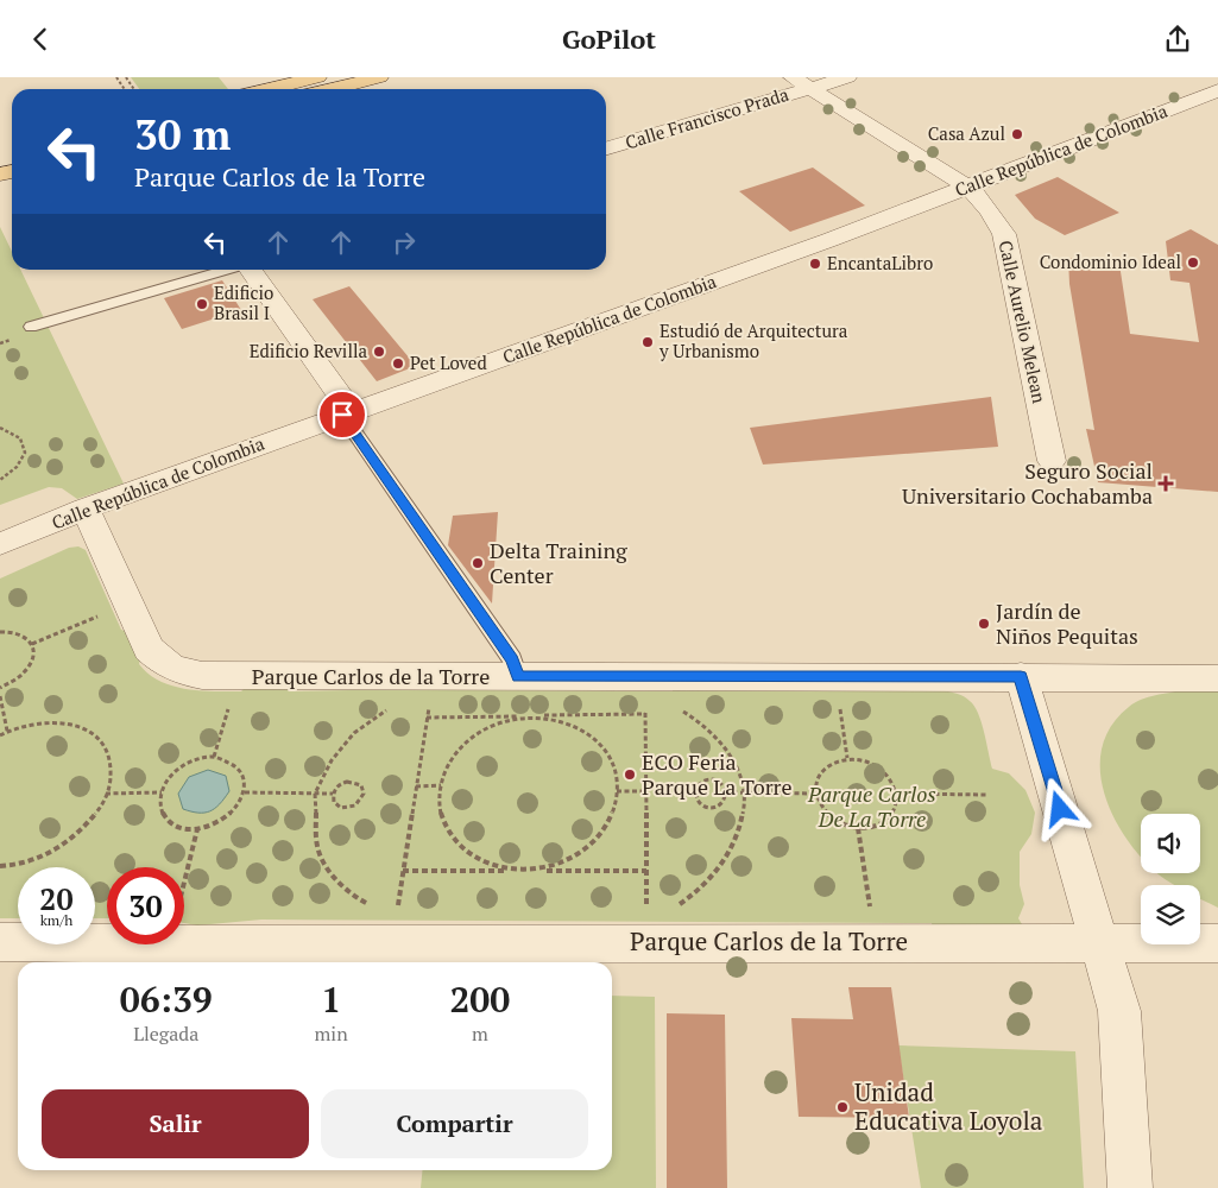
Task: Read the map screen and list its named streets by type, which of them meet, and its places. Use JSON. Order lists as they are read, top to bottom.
{
  "streets": {
    "street": [
      "Calle Francisco Prada",
      "Calle República de Colombia",
      "Calle Aurelio Melean",
      "Parque Carlos de la Torre"
    ]
  },
  "crossings": [
    ["Calle Francisco Prada", "Calle Aurelio Melean"],
    ["Calle República de Colombia", "Calle Aurelio Melean"],
    ["Calle República de Colombia", "Parque Carlos de la Torre"]
  ],
  "parks": ["Parque Carlos De La Torre"],
  "places": {
    "other": [
      "Casa Azul",
      "Condominio Ideal",
      "EncantaLibro",
      "Edificio Brasil I",
      "Estudió de Arquitectura y Urbanismo",
      "Edificio Revilla",
      "Pet Loved",
      "Delta Training Center",
      "Jardín de Niños Pequitas",
      "ECO Feria Parque La Torre",
      "Unidad Educativa Loyola"
    ],
    "health": ["Seguro Social Universitario Cochabamba"]
  },
  "page": {
    "header": "GoPilot",
    "turn": ["30 m", "Parque Carlos de la Torre"],
    "speed": "20 km/h",
    "limit": "30",
    "eta": [
      "06:39",
      "Llegada",
      "1",
      "min",
      "200",
      "m"
    ],
    "buttons": ["Salir", "Compartir"]
  }
}
